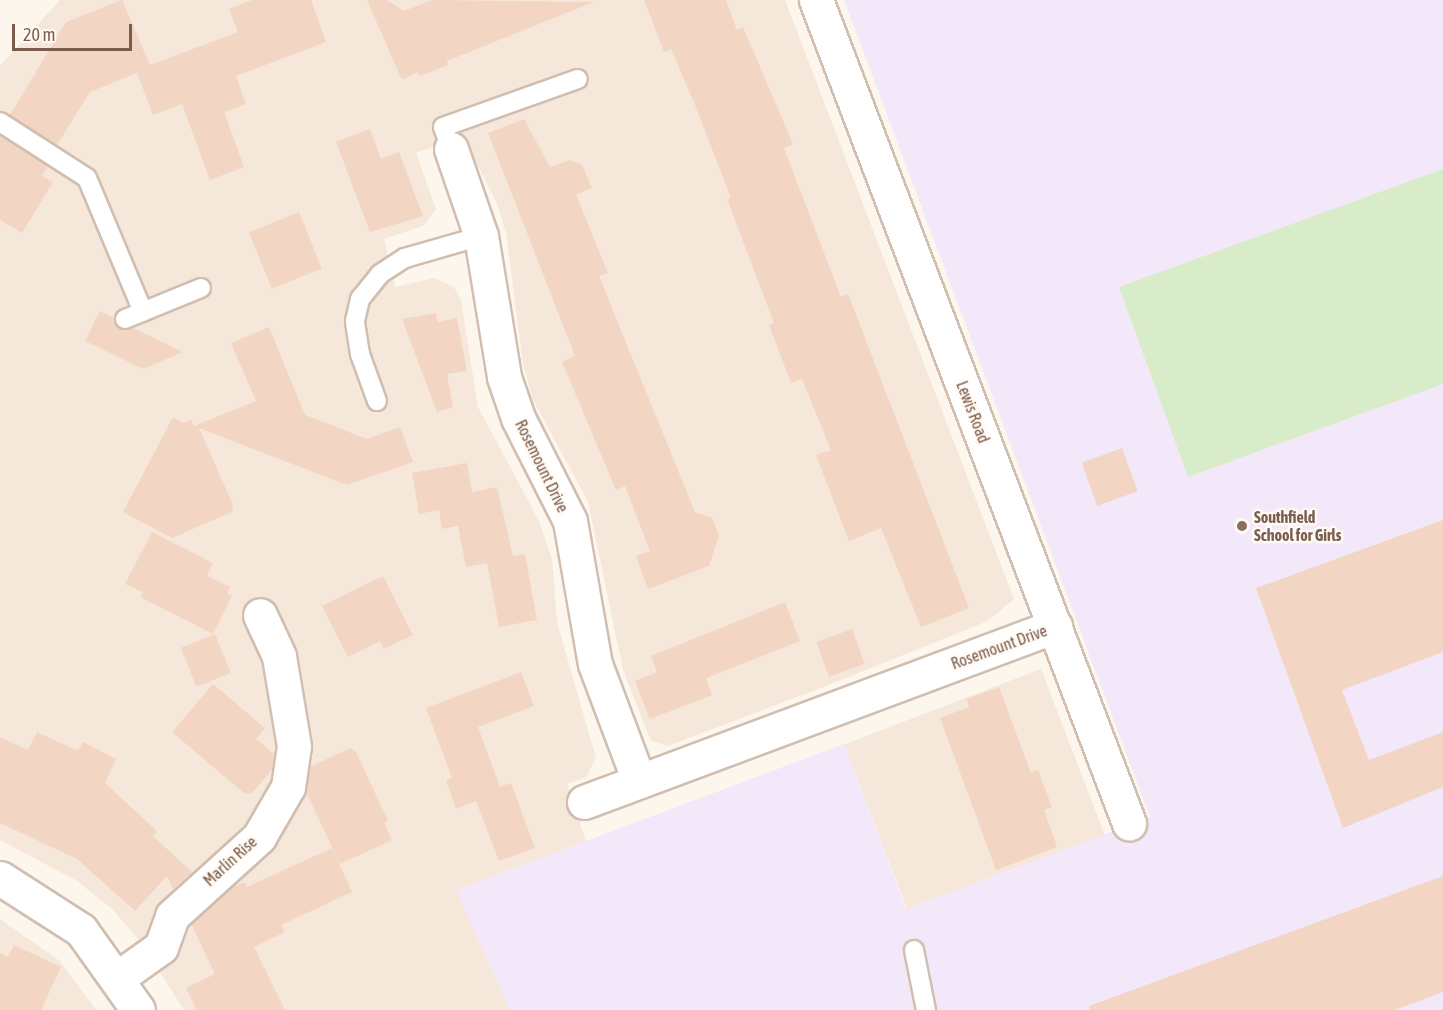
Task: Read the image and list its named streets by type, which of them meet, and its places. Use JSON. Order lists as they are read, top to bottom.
{
  "streets": {
    "street": ["Lewis Road", "Rosemount Drive", "Marlin Rise"]
  },
  "crossings": [
    ["Lewis Road", "Rosemount Drive"]
  ],
  "places": ["Southfield School for Girls"],
  "scale_bar": "20 m"
}
